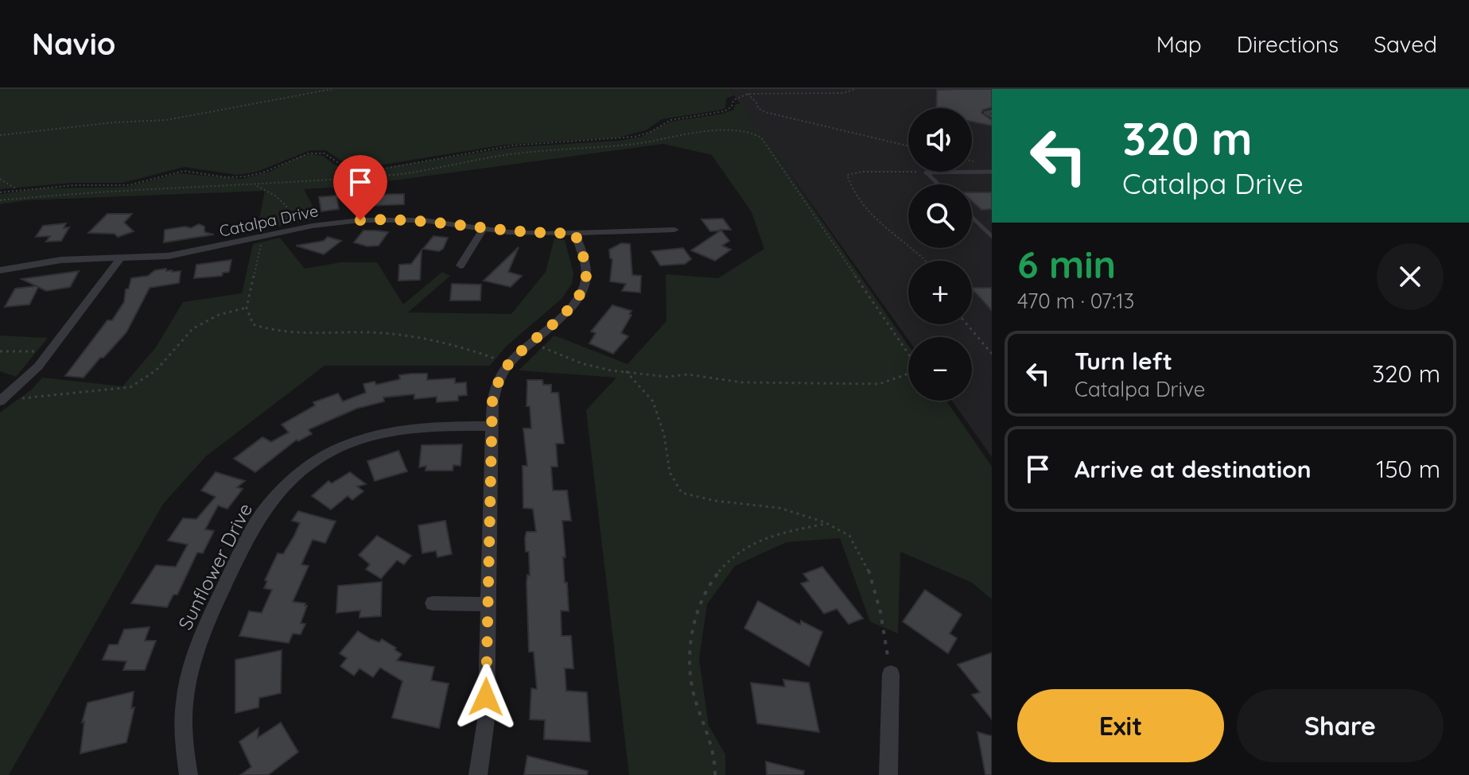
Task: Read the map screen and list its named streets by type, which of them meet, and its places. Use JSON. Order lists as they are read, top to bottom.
{
  "streets": {
    "street": ["Catalpa Drive", "Sunflower Drive"]
  },
  "page": {
    "header": "Navio",
    "nav": ["Map", "Directions", "Saved"],
    "turn": ["320 m", "Catalpa Drive"],
    "map_buttons": ["+", "−"],
    "heading": ["6 min", "470 m · 07:13"],
    "list": [
      {
        "name": "Turn left",
        "note": "Catalpa Drive",
        "value": "320 m"
      },
      {
        "name": "Arrive at destination",
        "value": "150 m"
      }
    ],
    "buttons": ["Exit", "Share"]
  }
}
